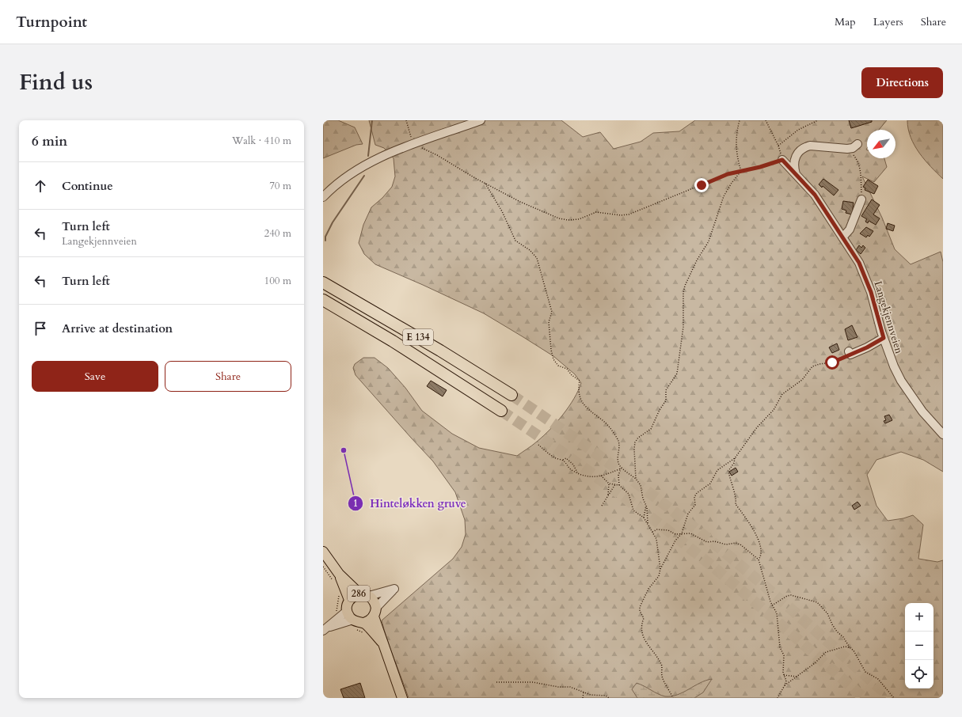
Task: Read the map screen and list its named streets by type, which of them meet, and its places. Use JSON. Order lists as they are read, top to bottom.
{
  "streets": {
    "highway": ["E 134"],
    "main road": ["286"],
    "street": ["Langekjennveien"]
  },
  "places": ["Hinteløkken gruve"],
  "north": "bottom left",
  "page": {
    "header": "Turnpoint",
    "nav": ["Map", "Layers", "Share"],
    "title": "Find us",
    "buttons": [
      "Directions",
      ["Save", "Share"]
    ],
    "heading": ["6 min", "Walk · 410 m"],
    "list": [
      ["Continue", "70 m"],
      ["Turn left", "Langekjennveien", "240 m"],
      ["Turn left", "100 m"],
      "Arrive at destination"
    ],
    "map_buttons": ["+", "−"]
  }
}
